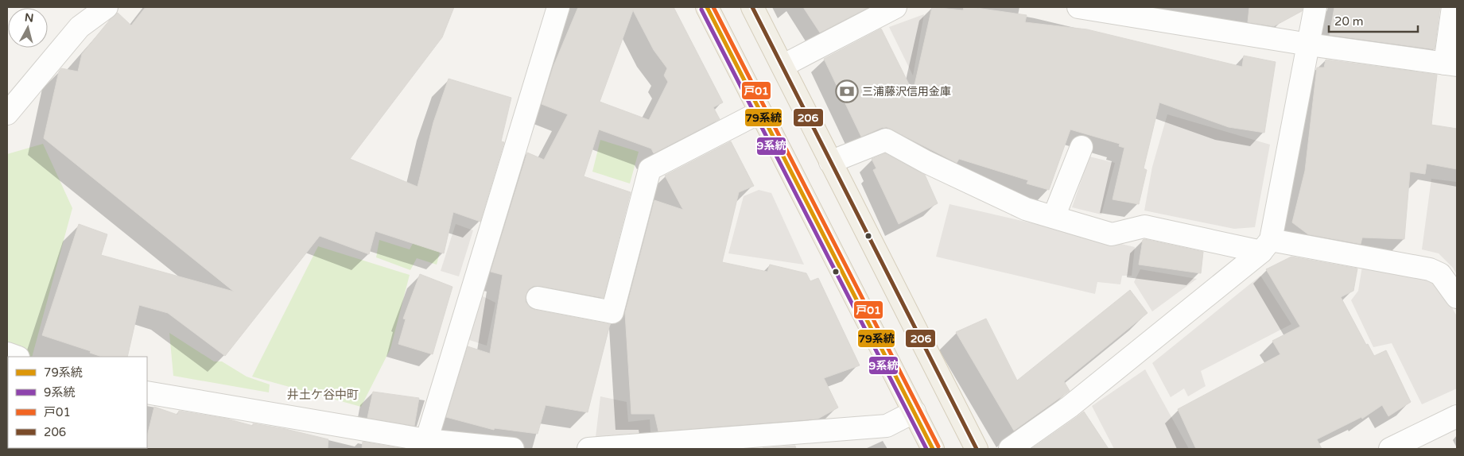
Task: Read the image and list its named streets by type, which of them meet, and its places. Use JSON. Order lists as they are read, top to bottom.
{
  "districts": ["井土ケ谷中町"],
  "places": {
    "bank": ["三浦藤沢信用金庫"]
  },
  "lines": [
    "transit line 79系統",
    "transit line 戸01",
    "transit line 206",
    "transit line 9系統"
  ],
  "legend": [
    "79系統",
    "9系統",
    "戸01",
    "206"
  ],
  "scale_bar": "20 m",
  "north": "top"
}
